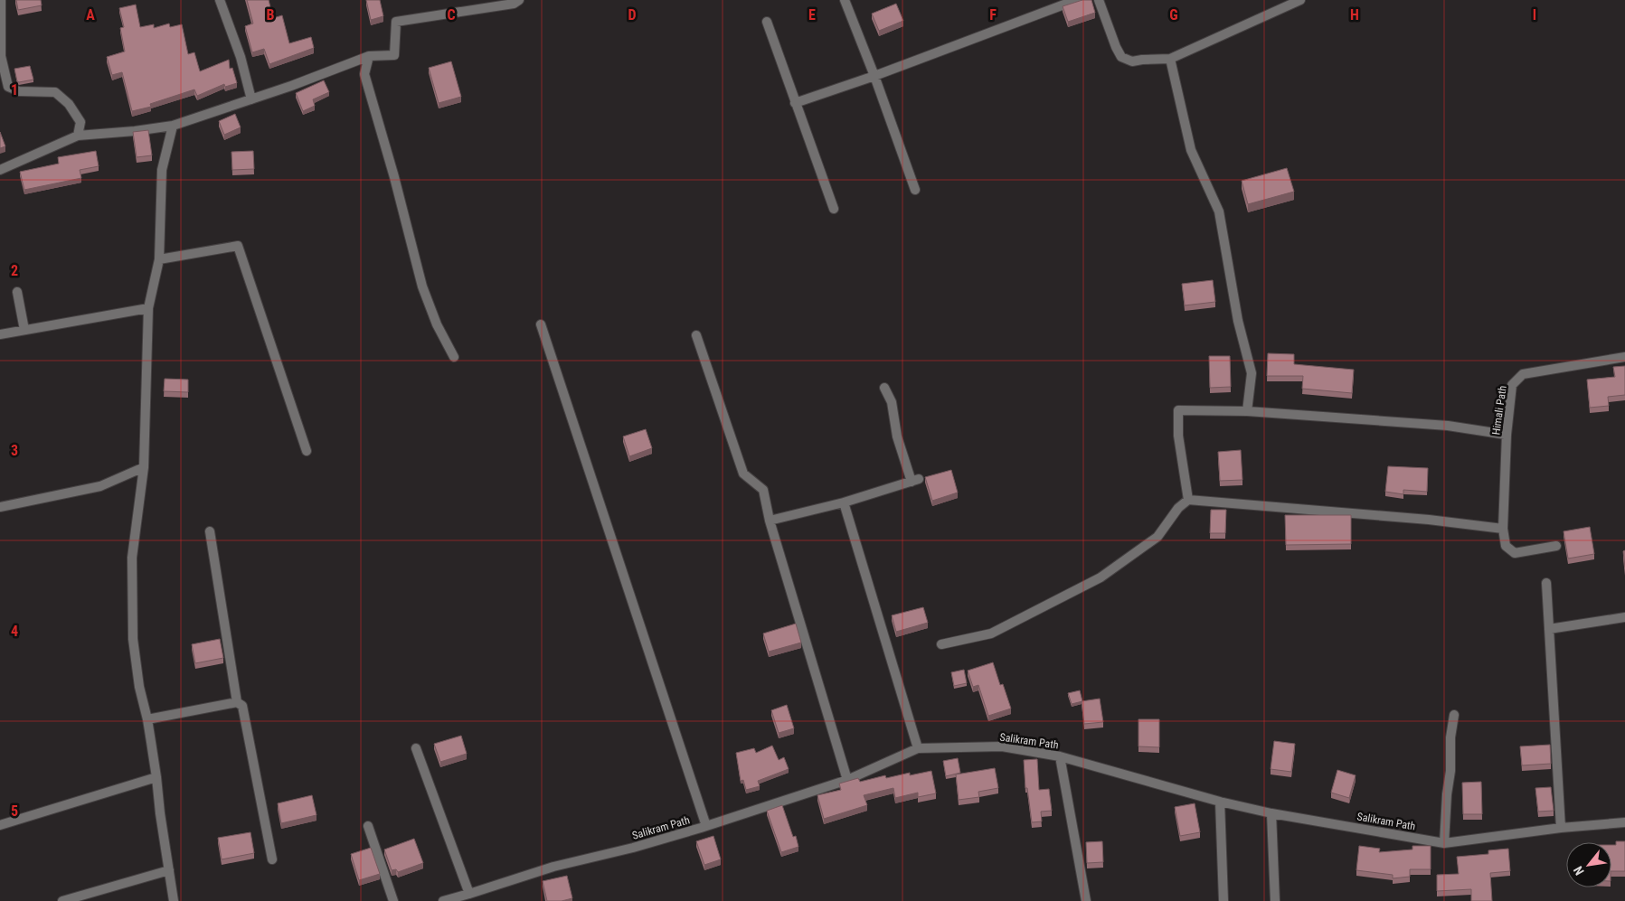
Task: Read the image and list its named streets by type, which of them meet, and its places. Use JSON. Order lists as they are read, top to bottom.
{
  "streets": {
    "street": ["Himali Path", "Salikram Path"]
  },
  "north": "bottom left",
  "grid": {
    "columns": [
      "A",
      "B",
      "C",
      "D",
      "E",
      "F",
      "G",
      "H",
      "I"
    ],
    "rows": [
      "1",
      "2",
      "3",
      "4",
      "5"
    ]
  }
}
